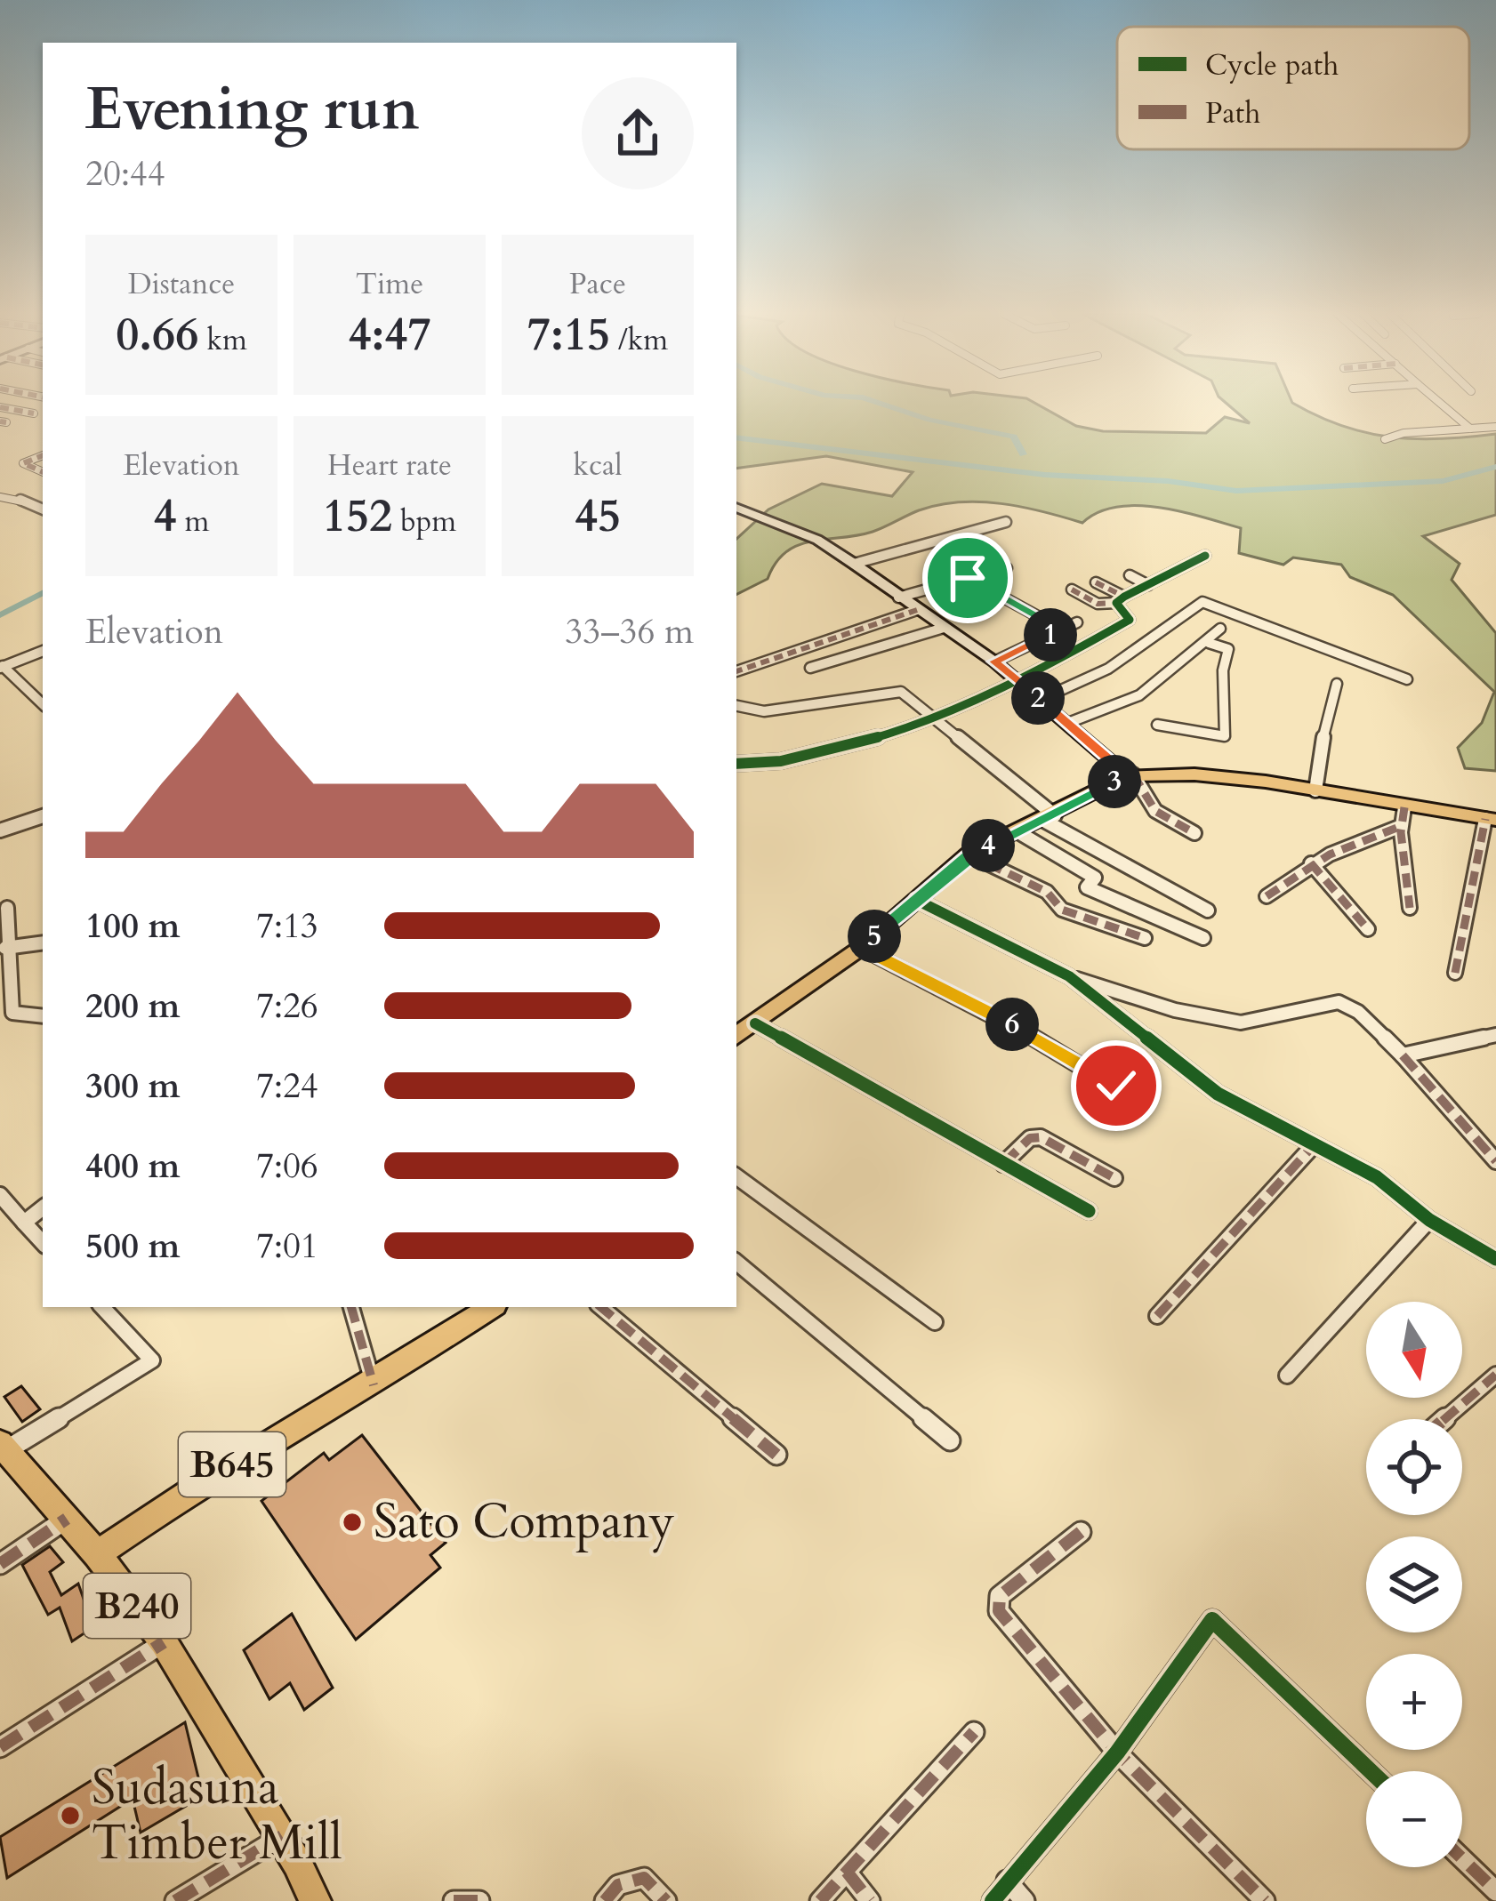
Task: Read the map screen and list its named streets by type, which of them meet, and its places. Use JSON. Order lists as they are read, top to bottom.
{
  "streets": {
    "main road": ["B645", "B240"]
  },
  "crossings": [
    ["B645", "B240"]
  ],
  "places": ["Sato Company", "Sudasuna Timber Mill"],
  "legend": ["Cycle path", "Path"],
  "north": "bottom",
  "page": {
    "heading": ["Evening run", "20:44"],
    "stats": [
      ["Distance", "0.66 km"],
      ["Time", "4:47"],
      ["Pace", "7:15 /km"],
      ["Elevation", "4 m"],
      ["Heart rate", "152 bpm"],
      ["kcal", "45"]
    ],
    "chart": ["Elevation", "33–36 m"],
    "pins": [
      "1",
      "2",
      "3",
      "4",
      "5",
      "6"
    ],
    "list": [
      {
        "name": "100 m",
        "note": "7:13"
      },
      {
        "name": "200 m",
        "note": "7:26"
      },
      {
        "name": "300 m",
        "note": "7:24"
      },
      {
        "name": "400 m",
        "note": "7:06"
      },
      {
        "name": "500 m",
        "note": "7:01"
      }
    ],
    "map_buttons": ["+", "−"]
  }
}
